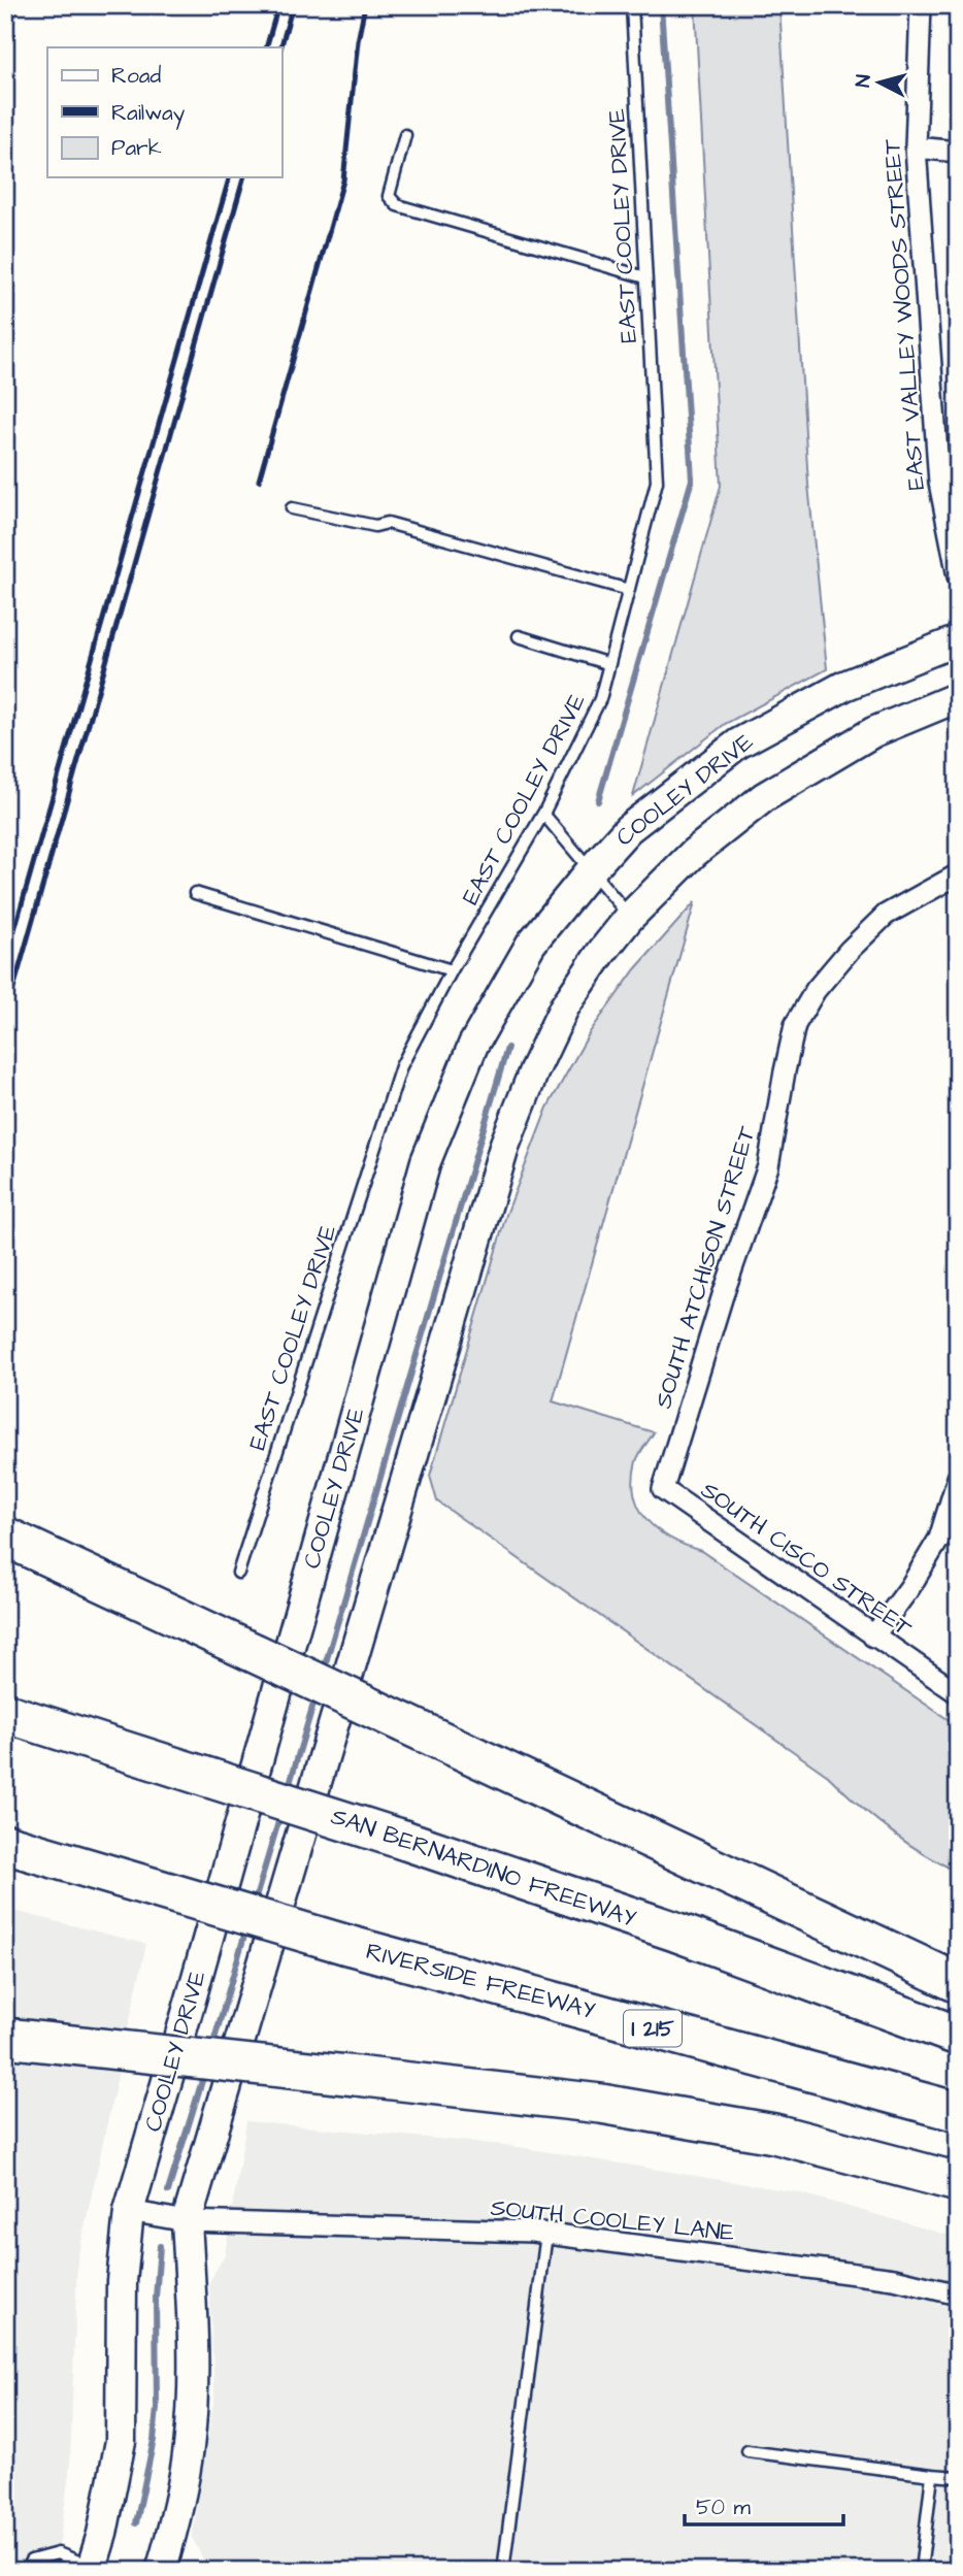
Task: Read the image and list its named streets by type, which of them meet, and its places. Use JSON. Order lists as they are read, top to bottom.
{
  "streets": {
    "highway": ["SAN BERNARDINO FREEWAY", "RIVERSIDE FREEWAY", "I 215"],
    "street": [
      "EAST VALLEY WOODS STREET",
      "COOLEY DRIVE",
      "SOUTH ATCHISON STREET",
      "SOUTH CISCO STREET",
      "SOUTH COOLEY LANE"
    ],
    "lane": ["EAST COOLEY DRIVE"]
  },
  "crossings": [
    ["COOLEY DRIVE", "SOUTH COOLEY LANE"],
    ["SOUTH ATCHISON STREET", "SOUTH CISCO STREET"]
  ],
  "legend": ["Road", "Railway", "Park"],
  "scale_bar": "50 m",
  "north": "left"
}
